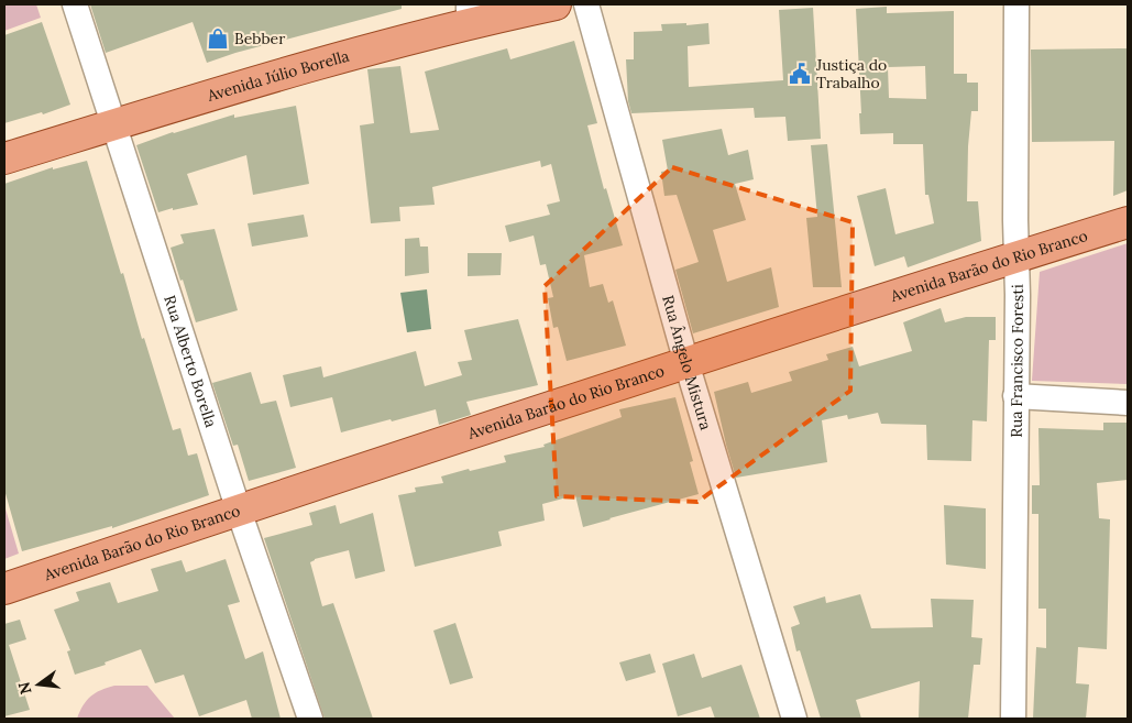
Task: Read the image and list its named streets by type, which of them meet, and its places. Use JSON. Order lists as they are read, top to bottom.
{
  "streets": {
    "main road": ["Avenida Júlio Borella", "Avenida Barão do Rio Branco"],
    "street": ["Rua Francisco Foresti", "Rua Alberto Borella", "Rua Ângelo Mistura"]
  },
  "crossings": [
    ["Avenida Júlio Borella", "Rua Alberto Borella"],
    ["Avenida Barão do Rio Branco", "Rua Francisco Foresti"],
    ["Avenida Barão do Rio Branco", "Rua Alberto Borella"],
    ["Avenida Barão do Rio Branco", "Rua Ângelo Mistura"]
  ],
  "places": {
    "shop": ["Bebber"],
    "public building": ["Justiça do Trabalho"]
  },
  "north": "left"
}
